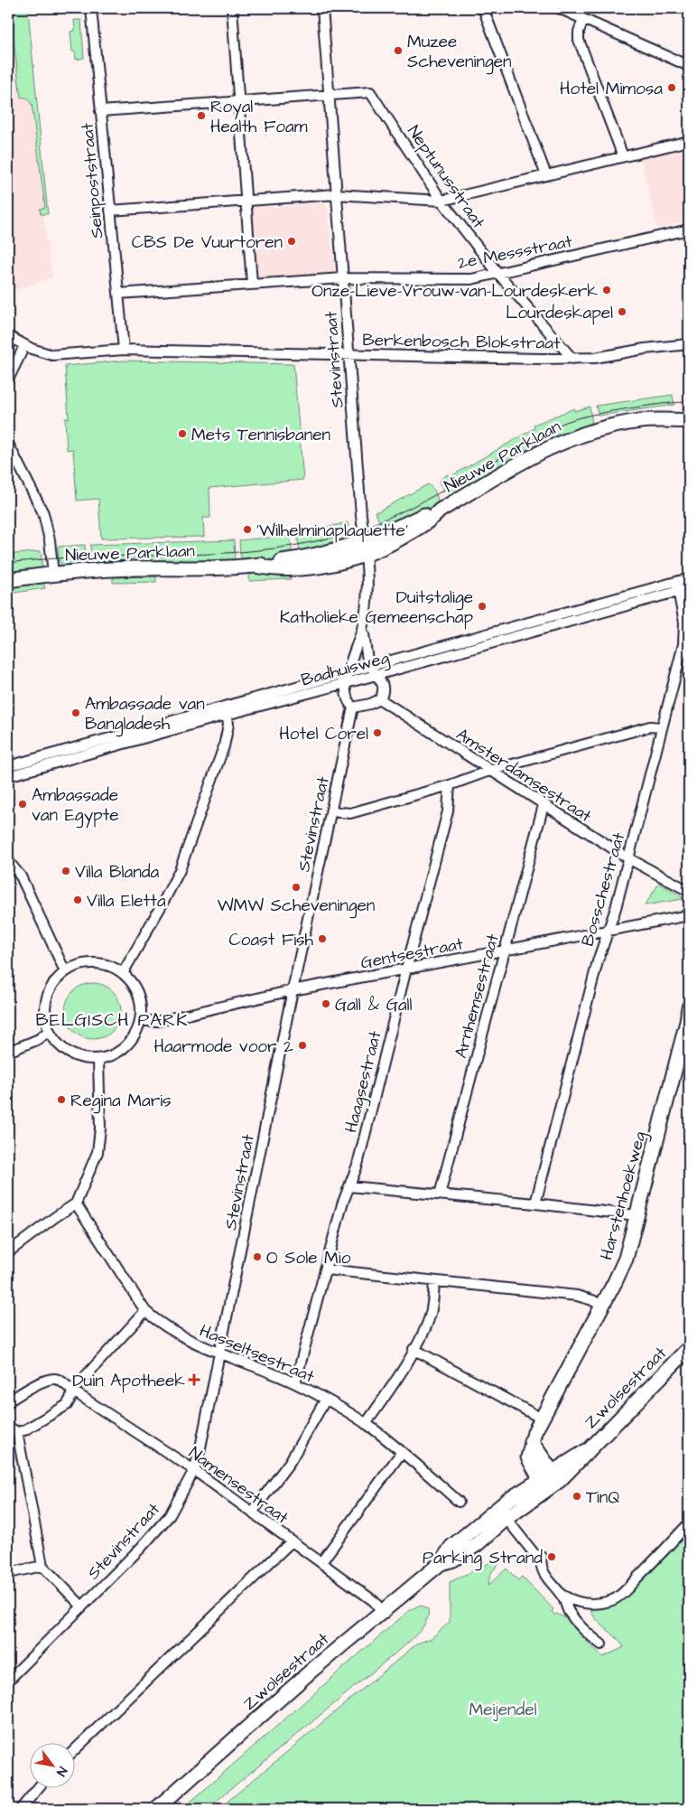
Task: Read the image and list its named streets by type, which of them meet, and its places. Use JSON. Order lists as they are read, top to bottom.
{
  "streets": {
    "main road": ["Nieuwe Parklaan", "Harstenhoekweg", "Zwolsestraat"],
    "street": [
      "Neptunusstraat",
      "Seinpoststraat",
      "2e Messstraat",
      "Berkenbosch Blokstraat",
      "Stevinstraat",
      "Badhuisweg",
      "Amsterdamsestraat",
      "Bosschestraat",
      "Gentsestraat",
      "Arnhemsestraat",
      "Haagsestraat",
      "Hasseltsestraat",
      "Namensestraat"
    ]
  },
  "crossings": [
    ["Neptunusstraat", "2e Messstraat"],
    ["Neptunusstraat", "Berkenbosch Blokstraat"],
    ["Neptunusstraat", "Stevinstraat"],
    ["Seinpoststraat", "2e Messstraat"],
    ["Seinpoststraat", "Berkenbosch Blokstraat"],
    ["2e Messstraat", "Stevinstraat"],
    ["Berkenbosch Blokstraat", "Stevinstraat"],
    ["Stevinstraat", "Nieuwe Parklaan"],
    ["Stevinstraat", "Badhuisweg"],
    ["Stevinstraat", "Amsterdamsestraat"],
    ["Stevinstraat", "Gentsestraat"],
    ["Stevinstraat", "Hasseltsestraat"],
    ["Stevinstraat", "Namensestraat"],
    ["Badhuisweg", "Amsterdamsestraat"],
    ["Badhuisweg", "Bosschestraat"],
    ["Amsterdamsestraat", "Bosschestraat"],
    ["Amsterdamsestraat", "Arnhemsestraat"],
    ["Bosschestraat", "Gentsestraat"],
    ["Gentsestraat", "Arnhemsestraat"],
    ["Gentsestraat", "Haagsestraat"],
    ["Haagsestraat", "Hasseltsestraat"],
    ["Harstenhoekweg", "Zwolsestraat"],
    ["Zwolsestraat", "Namensestraat"]
  ],
  "districts": ["BELGISCH PARK"],
  "parks": ["Meijendel"],
  "places": {
    "other": [
      "Muzee Scheveningen",
      "Hotel Mimosa",
      "Royal Health Foam",
      "CBS De Vuurtoren",
      "Onze-Lieve-Vrouw-van-Lourdeskerk",
      "Lourdeskapel",
      "Mets Tennisbanen",
      "'Wilhelminaplaquette'",
      "Duitstalige Katholieke Gemeenschap",
      "Ambassade van Bangladesh",
      "Hotel Corel",
      "Ambassade van Egypte",
      "Villa Blanda",
      "WMW Scheveningen",
      "Villa Eletta",
      "Coast Fish",
      "Gall & Gall",
      "Haarmode voor 2",
      "Regina Maris",
      "O Sole Mio",
      "TinQ",
      "Parking Strand"
    ],
    "health": ["Duin Apotheek"]
  },
  "north": "bottom right"
}
